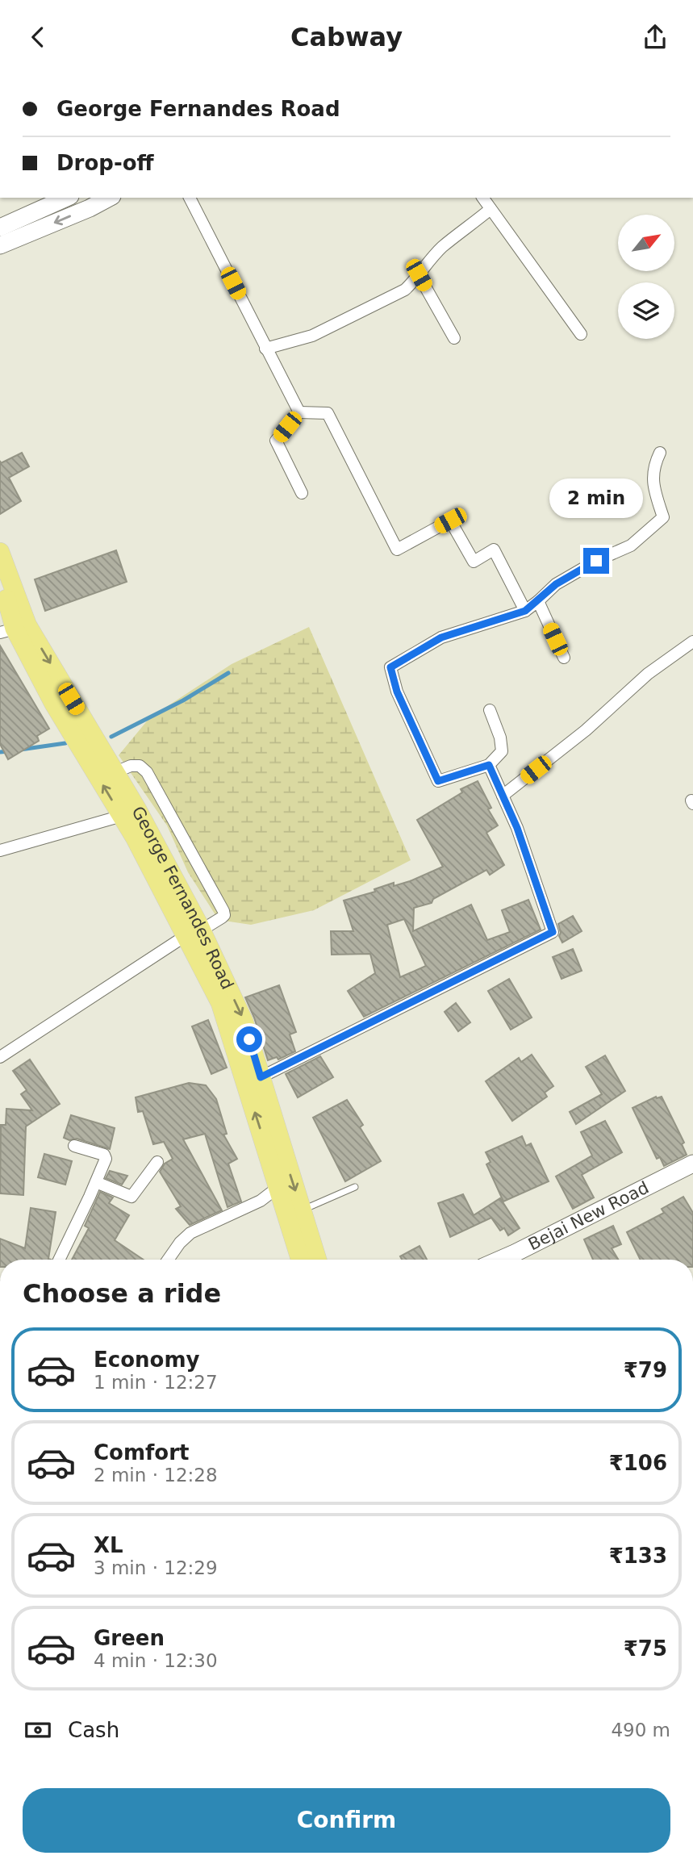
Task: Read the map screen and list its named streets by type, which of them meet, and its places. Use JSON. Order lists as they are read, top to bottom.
{
  "streets": {
    "main road": ["George Fernandes Road"],
    "street": ["Bejai New Road"]
  },
  "north": "top right",
  "page": {
    "header": "Cabway",
    "banner": ["George Fernandes Road", "Drop-off"],
    "bubble": "2 min",
    "heading": "Choose a ride",
    "list": [
      {
        "name": "Economy",
        "note": "1 min · 12:27",
        "value": "₹79"
      },
      {
        "name": "Comfort",
        "note": "2 min · 12:28",
        "value": "₹106"
      },
      {
        "name": "XL",
        "note": "3 min · 12:29",
        "value": "₹133"
      },
      {
        "name": "Green",
        "note": "4 min · 12:30",
        "value": "₹75"
      }
    ],
    "pay": ["Cash", "490 m"],
    "buttons": "Confirm"
  }
}
